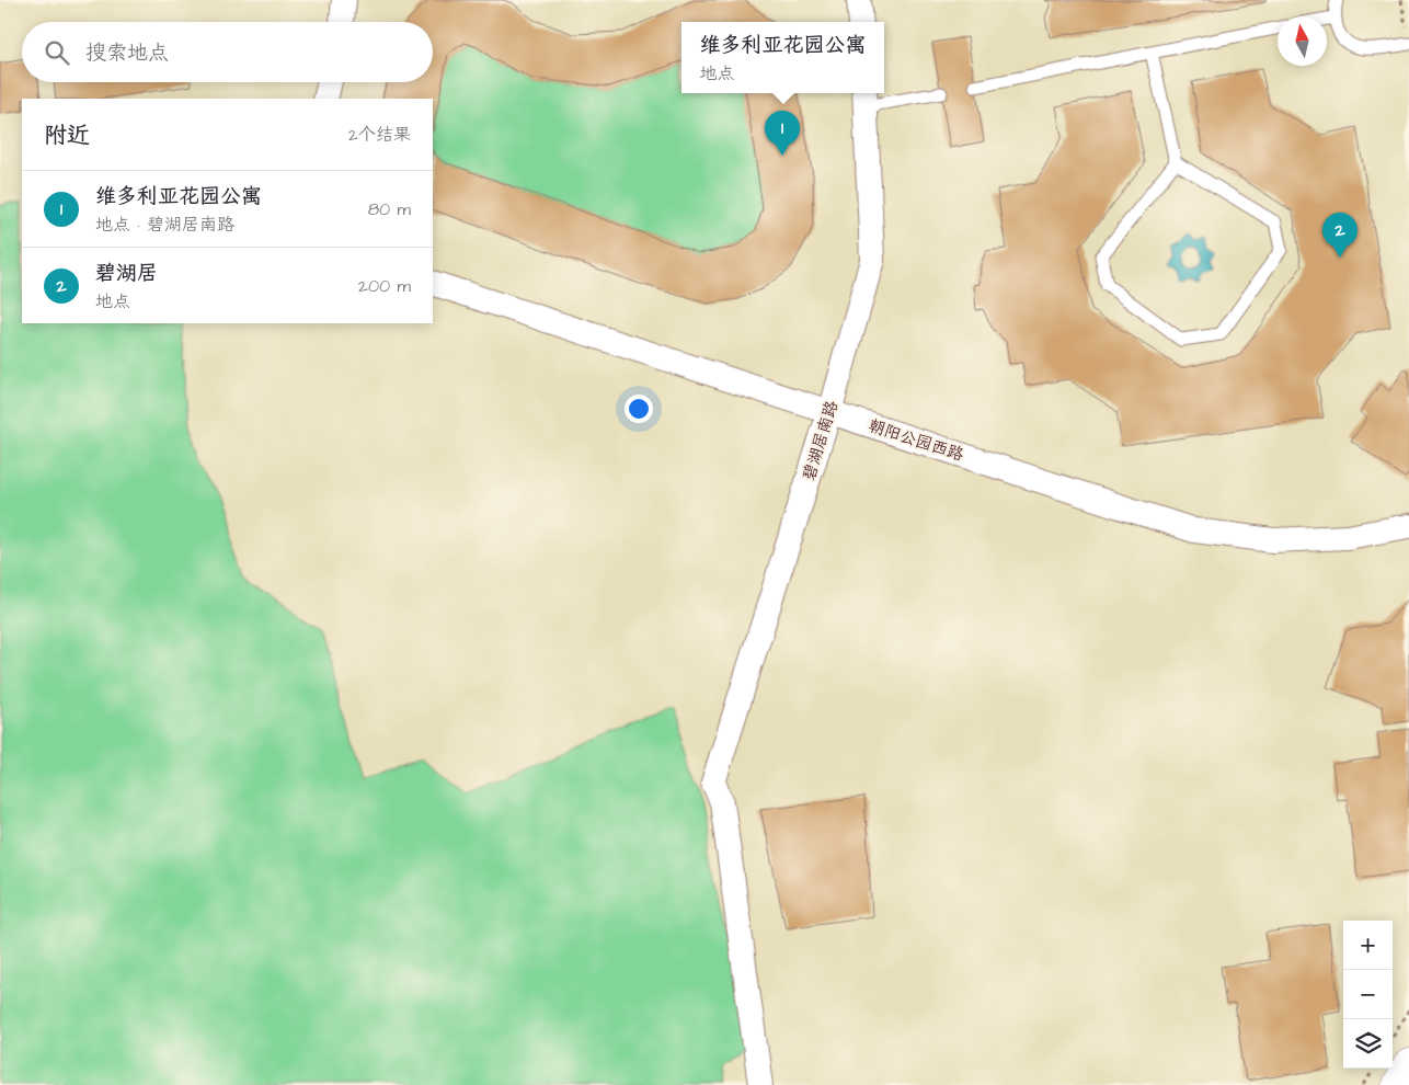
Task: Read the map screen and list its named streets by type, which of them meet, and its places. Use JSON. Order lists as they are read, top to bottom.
{
  "streets": {
    "street": ["碧湖居南路", "朝阳公园西路"]
  },
  "crossings": [
    ["碧湖居南路", "朝阳公园西路"]
  ],
  "north": "top",
  "page": {
    "popup": ["维多利亚花园公寓", "地点"],
    "search": "搜索地点",
    "heading": ["附近", "2个结果"],
    "pins": ["1", "2"],
    "list": [
      {
        "mark": "1",
        "name": "维多利亚花园公寓",
        "note": "地点 · 碧湖居南路",
        "value": "80 m"
      },
      {
        "mark": "2",
        "name": "碧湖居",
        "note": "地点",
        "value": "200 m"
      }
    ],
    "map_buttons": ["+", "−"]
  }
}
